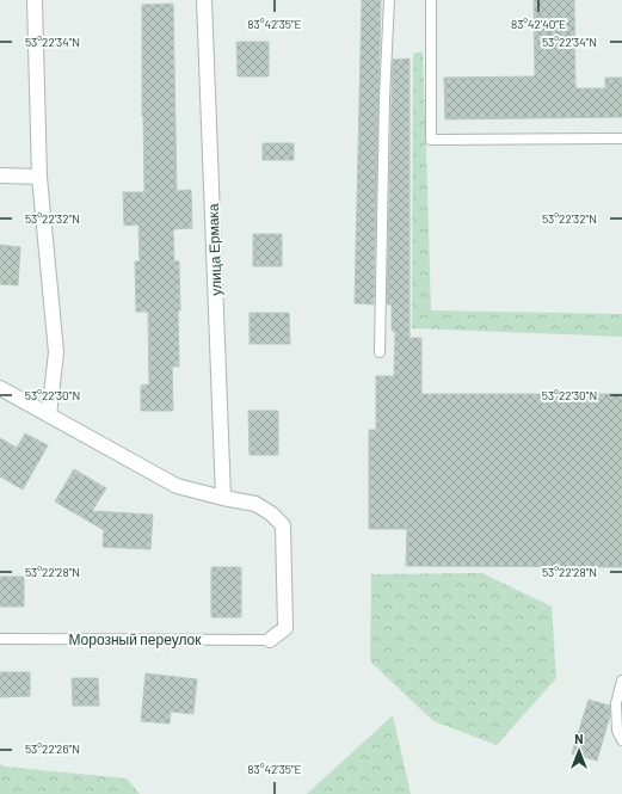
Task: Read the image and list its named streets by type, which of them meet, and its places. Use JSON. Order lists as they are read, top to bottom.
{
  "streets": {
    "street": ["улица Ермака"],
    "lane": ["Морозный переулок"]
  },
  "north": "top",
  "coordinates": [
    "83°42'35\"E",
    "83°42'40\"E",
    "53°22'34\"N",
    "53°22'32\"N",
    "53°22'30\"N",
    "53°22'28\"N",
    "53°22'26\"N"
  ]
}
